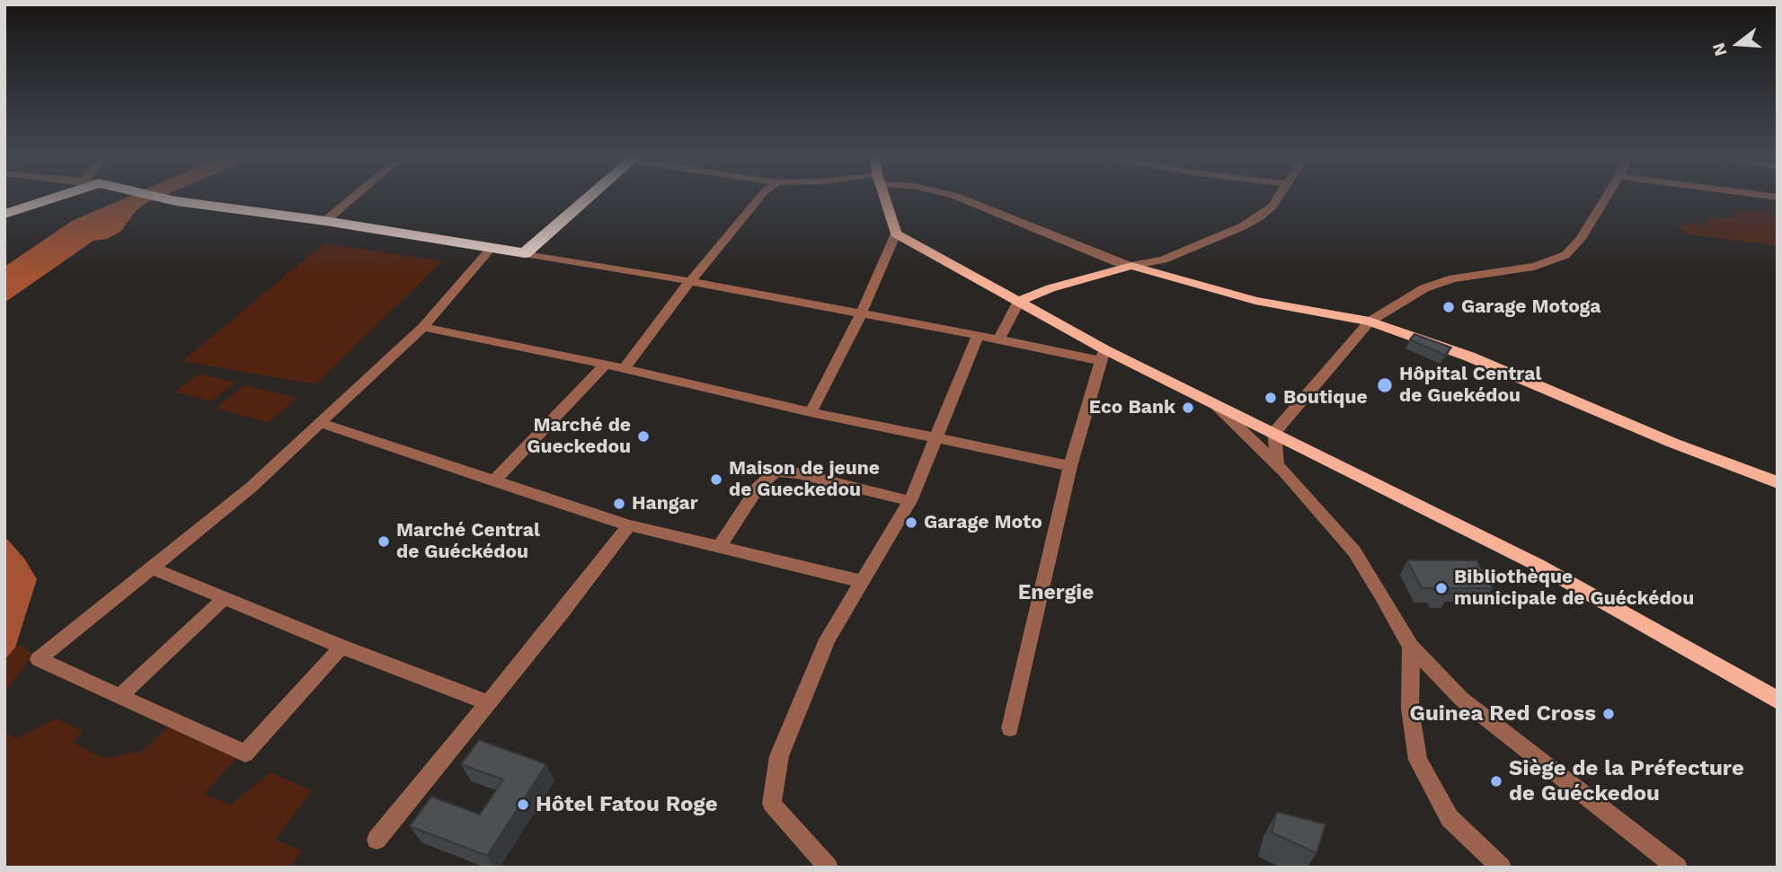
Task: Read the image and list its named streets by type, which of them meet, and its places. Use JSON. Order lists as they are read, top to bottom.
{
  "districts": ["Energie"],
  "places": [
    "Garage Motoga",
    "Hôpital Central de Guekédou",
    "Boutique",
    "Eco Bank",
    "Marché de Gueckedou",
    "Maison de jeune de Gueckedou",
    "Hangar",
    "Garage Moto",
    "Marché Central de Guéckédou",
    "Bibliothèque municipale de Guéckédou",
    "Guinea Red Cross",
    "Siège de la Préfecture de Guéckedou",
    "Hôtel Fatou Roge"
  ],
  "north": "left"
}
